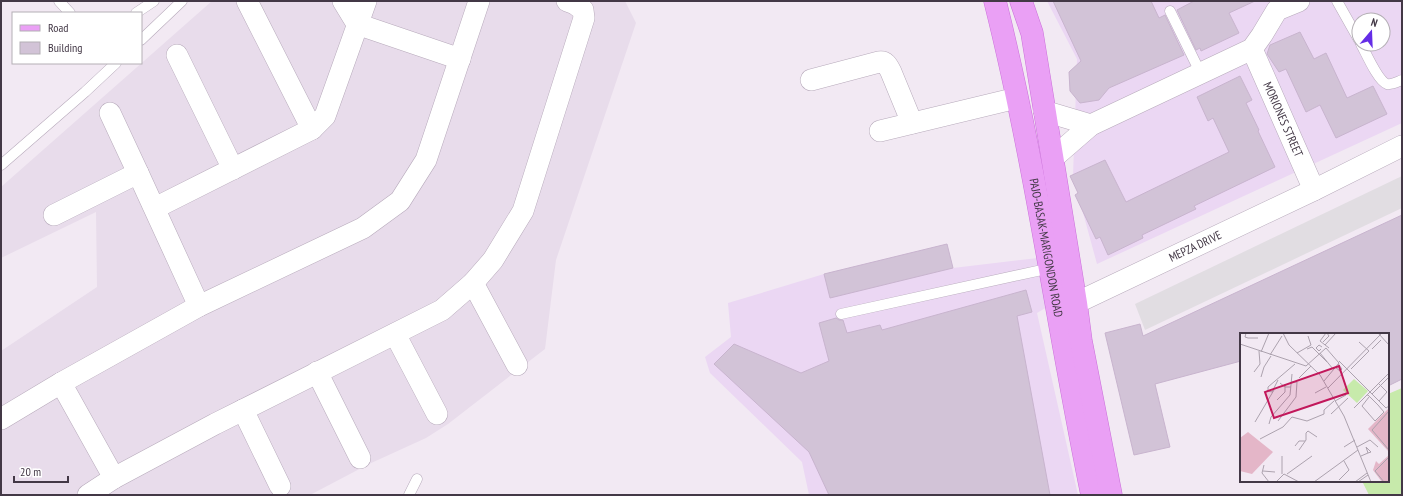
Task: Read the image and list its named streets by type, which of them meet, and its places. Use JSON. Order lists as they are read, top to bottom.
{
  "streets": {
    "main road": ["PAJO-BASAK-MARIGONDON ROAD"],
    "street": ["MORIONES STREET", "MEPZA DRIVE"]
  },
  "crossings": [
    ["MORIONES STREET", "MEPZA DRIVE"],
    ["PAJO-BASAK-MARIGONDON ROAD", "MEPZA DRIVE"]
  ],
  "legend": ["Road", "Building"],
  "scale_bar": "20 m",
  "north": "top"
}
